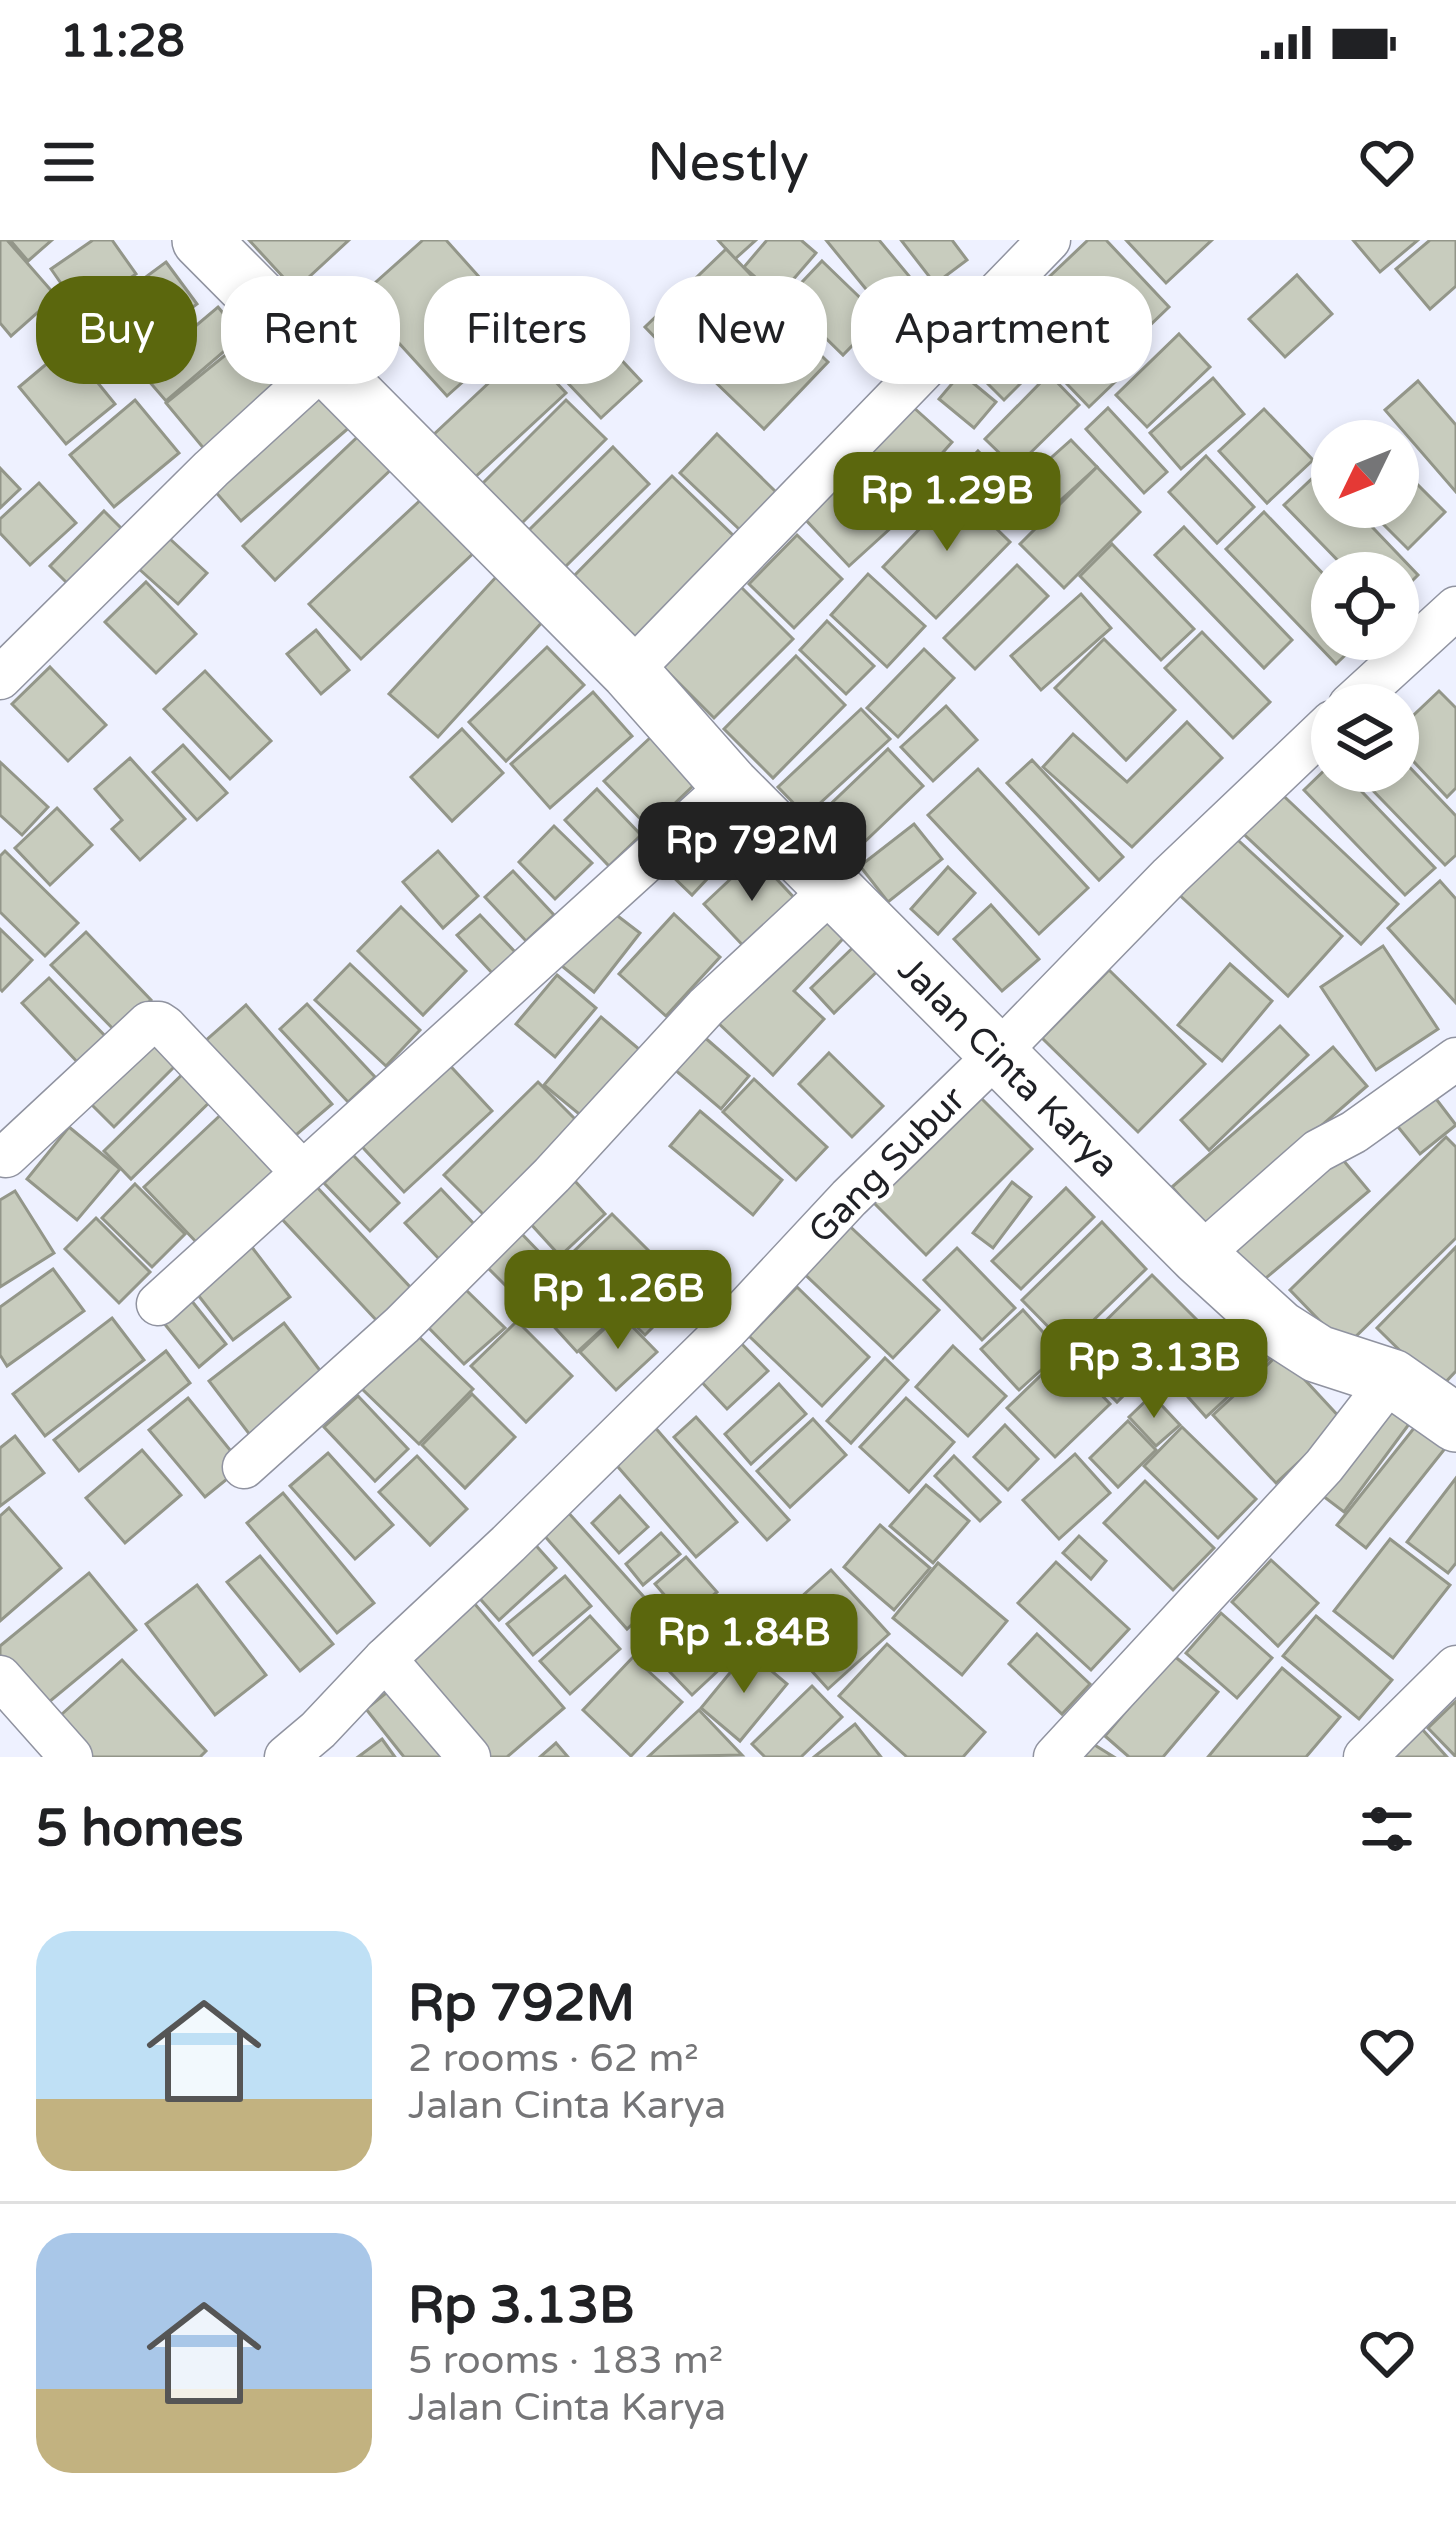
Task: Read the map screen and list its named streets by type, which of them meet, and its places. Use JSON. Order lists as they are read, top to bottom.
{
  "streets": {
    "street": ["Jalan Cinta Karya", "Gang Subur"]
  },
  "crossings": [
    ["Jalan Cinta Karya", "Gang Subur"]
  ],
  "north": "bottom left",
  "page": {
    "status": "11:28",
    "header": "Nestly",
    "chip": [
      "Buy",
      "Rent",
      "Filters",
      "New",
      "Apartment"
    ],
    "price": [
      "Rp 1.29B",
      "Rp 792M",
      "Rp 1.26B",
      "Rp 3.13B",
      "Rp 1.84B"
    ],
    "heading": "5 homes",
    "list": [
      {
        "name": "Rp 792M",
        "note": "2 rooms · 62 m² · Jalan Cinta Karya"
      },
      {
        "name": "Rp 3.13B",
        "note": "5 rooms · 183 m² · Jalan Cinta Karya"
      }
    ]
  }
}
